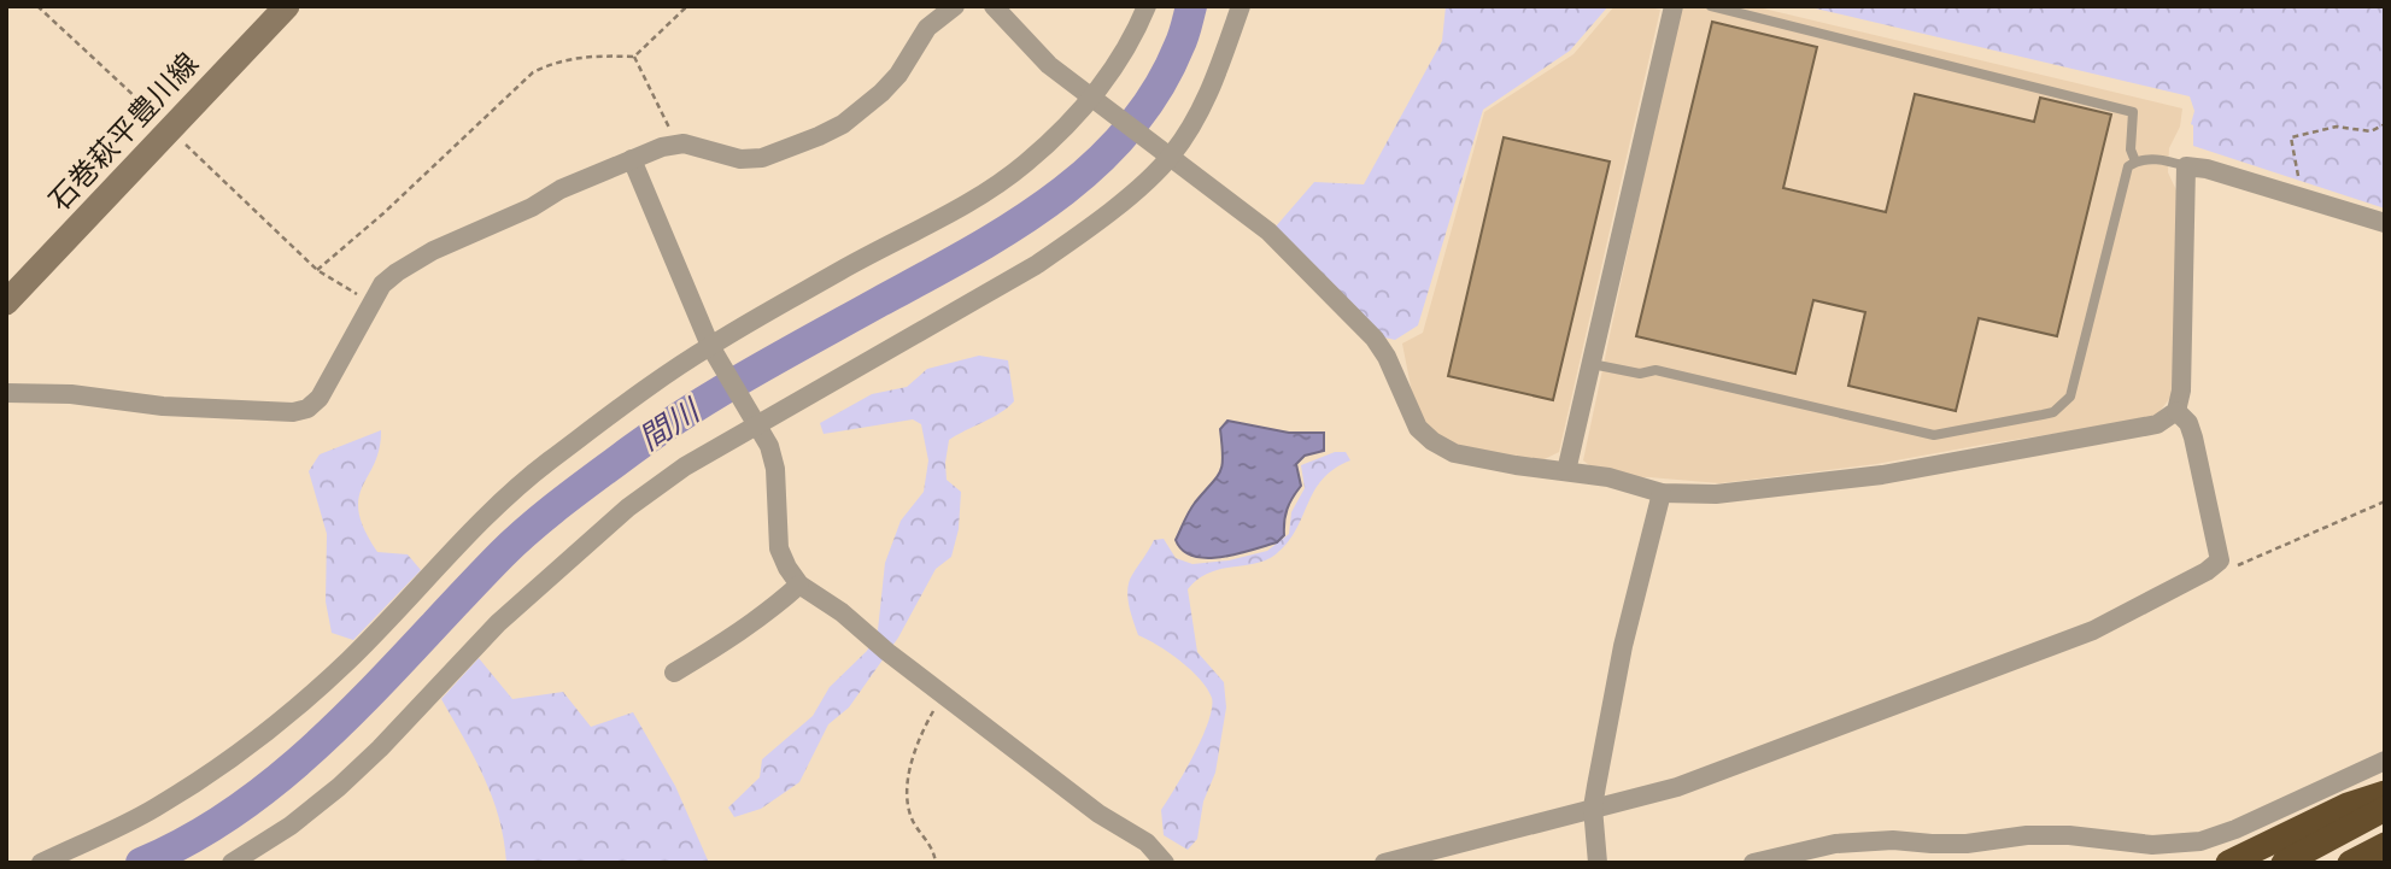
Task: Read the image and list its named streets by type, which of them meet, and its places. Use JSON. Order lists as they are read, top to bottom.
{
  "streets": {
    "main road": ["石巻萩平豊川線"]
  },
  "water": ["間川"]
}
